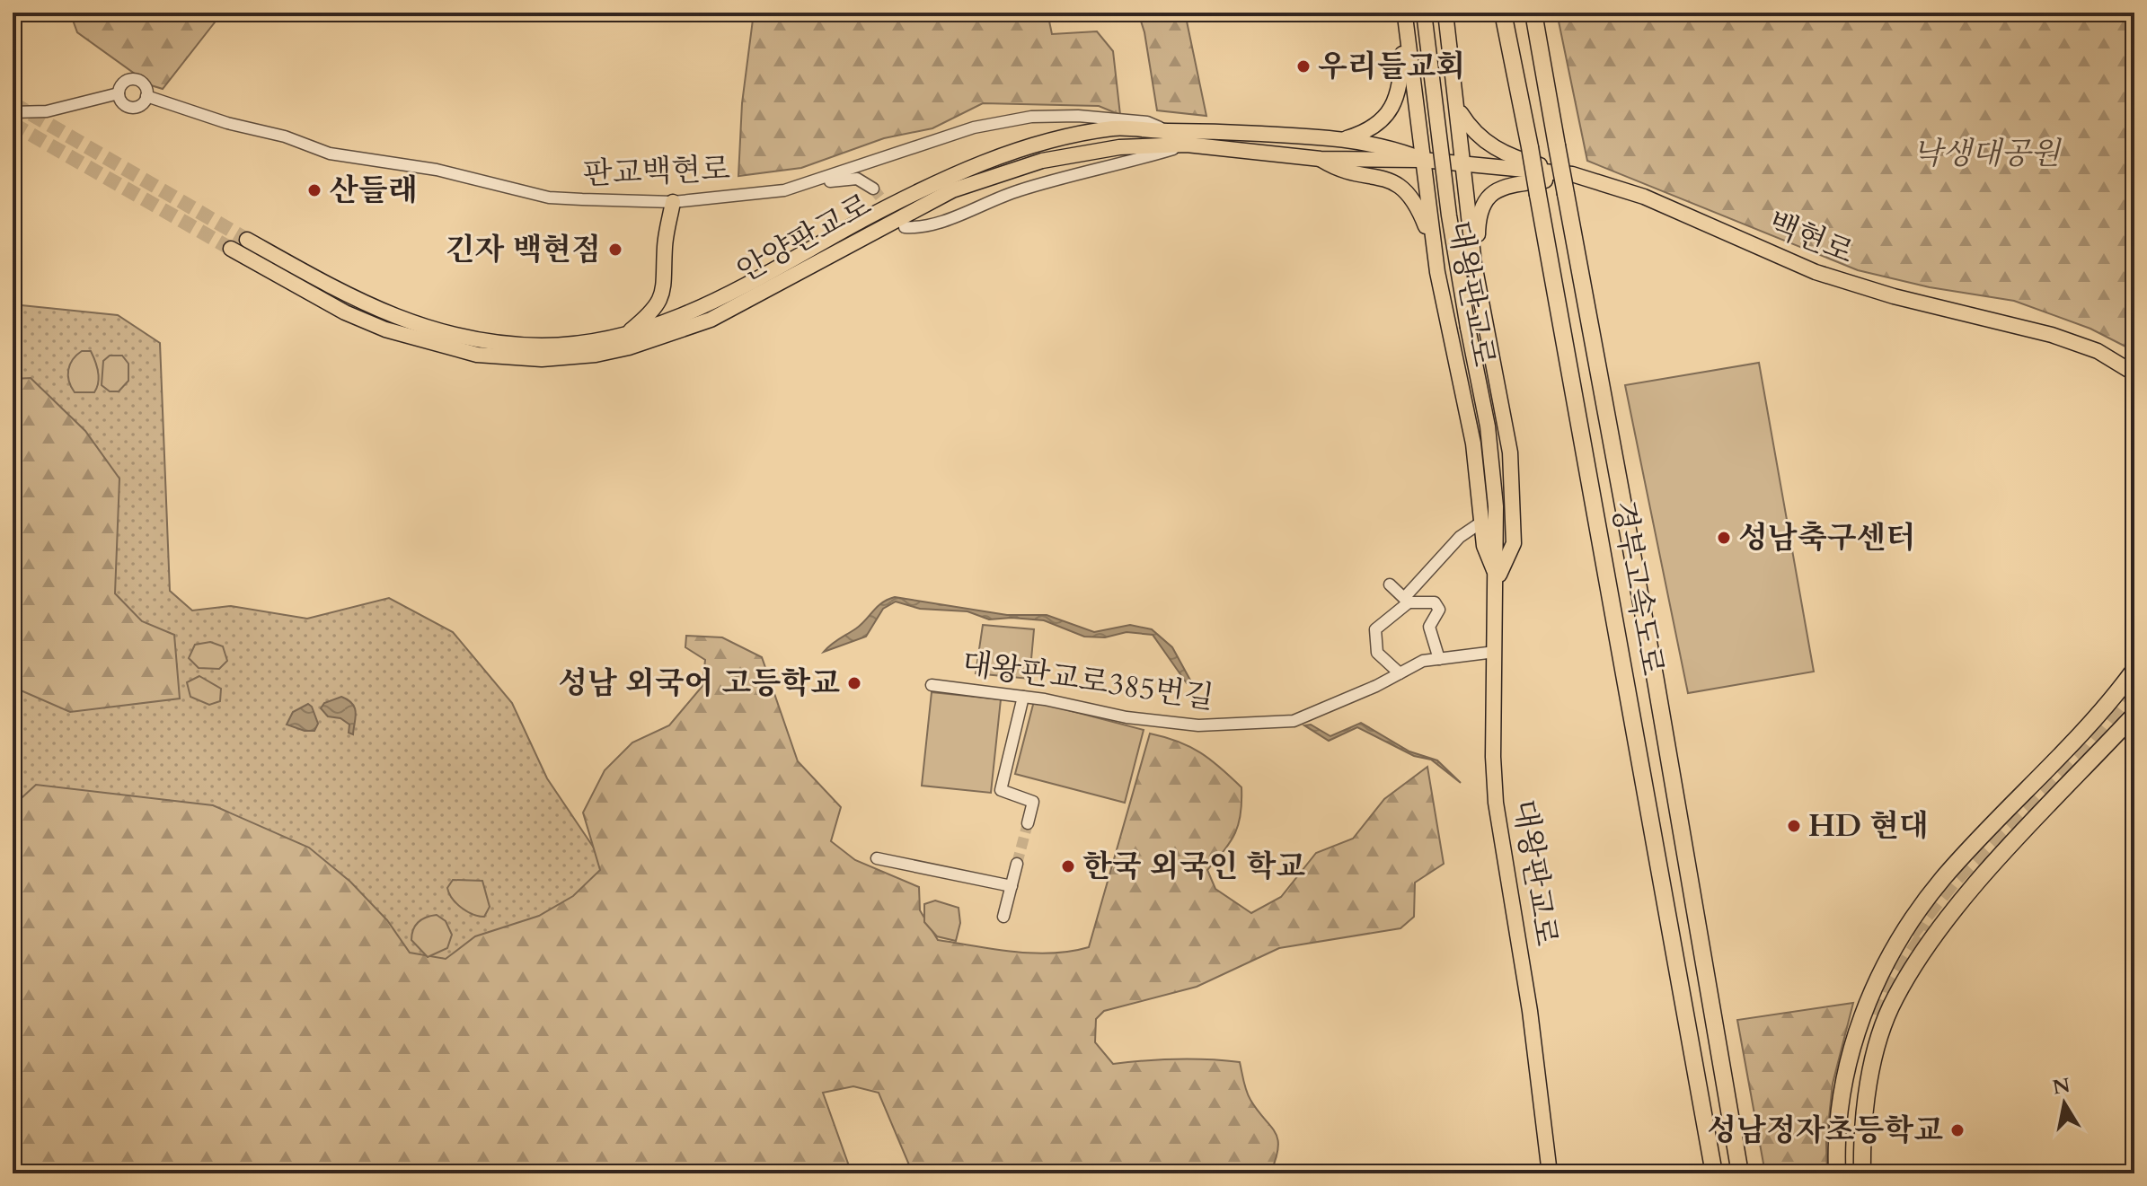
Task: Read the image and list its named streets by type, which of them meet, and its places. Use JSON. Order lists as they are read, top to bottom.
{
  "streets": {
    "highway": ["경부고속도로"],
    "main road": ["안양판교로", "백현로", "대왕판교로"],
    "street": ["판교백현로", "대왕판교로385번길"]
  },
  "crossings": [
    ["판교백현로", "안양판교로"],
    ["안양판교로", "백현로"],
    ["안양판교로", "대왕판교로"],
    ["백현로", "대왕판교로"],
    ["대왕판교로", "대왕판교로385번길"]
  ],
  "parks": ["낙생대공원"],
  "places": [
    "우리들교회",
    "산들래",
    "긴자 백현점",
    "성남축구센터",
    "성남 외국어 고등학교",
    "HD 현대",
    "한국 외국인 학교",
    "성남정자초등학교"
  ],
  "north": "top"
}
